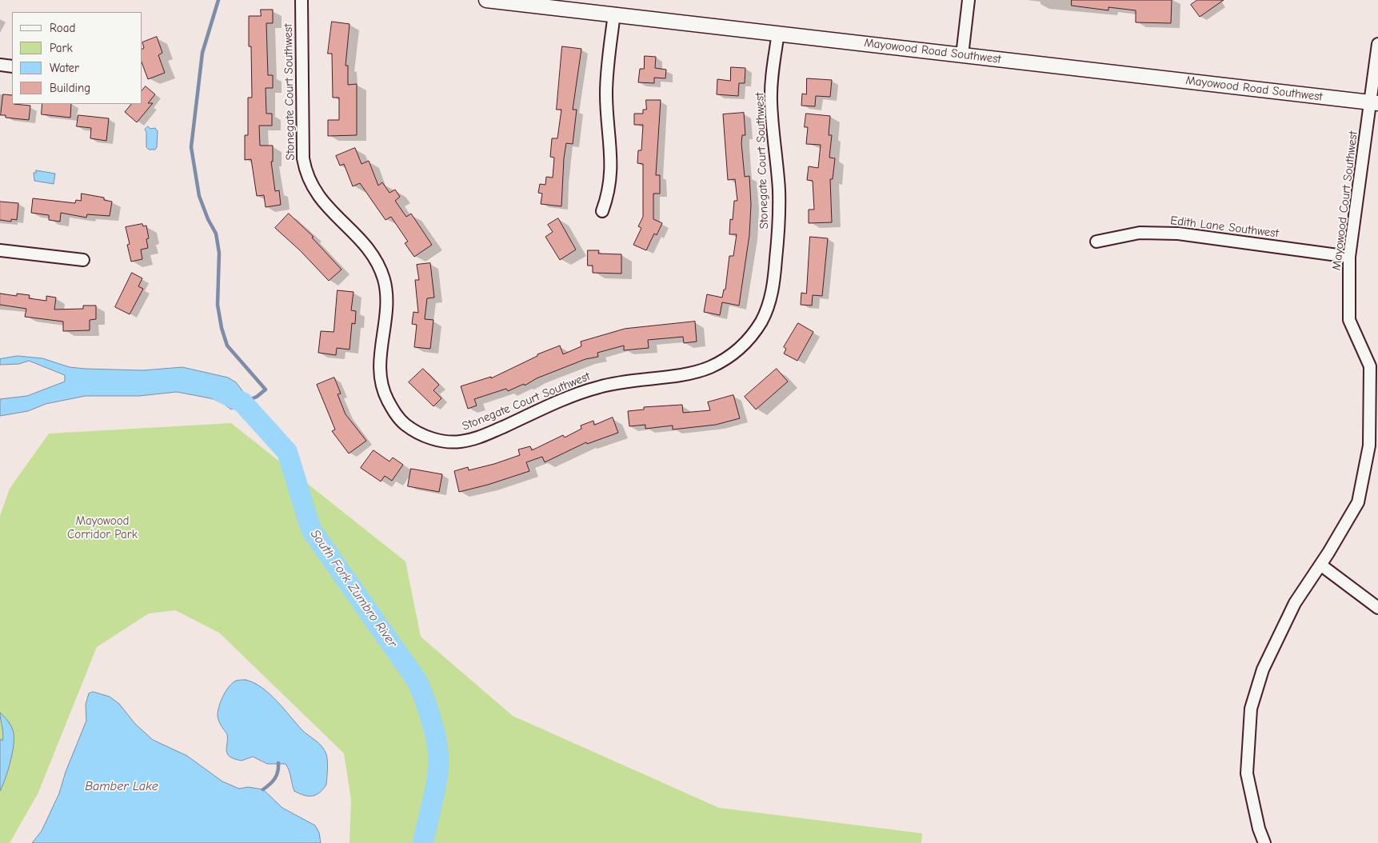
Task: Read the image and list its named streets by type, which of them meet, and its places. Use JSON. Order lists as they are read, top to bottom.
{
  "streets": {
    "street": [
      "Mayowood Road Southwest",
      "Stonegate Court Southwest",
      "Mayowood Court Southwest",
      "Edith Lane Southwest"
    ]
  },
  "crossings": [
    ["Mayowood Road Southwest", "Stonegate Court Southwest"],
    ["Mayowood Road Southwest", "Mayowood Court Southwest"],
    ["Mayowood Court Southwest", "Edith Lane Southwest"]
  ],
  "water": ["South Fork Zumbro River", "Bamber Lake"],
  "parks": ["Mayowood Corridor Park"],
  "legend": [
    "Road",
    "Park",
    "Water",
    "Building"
  ]
}
